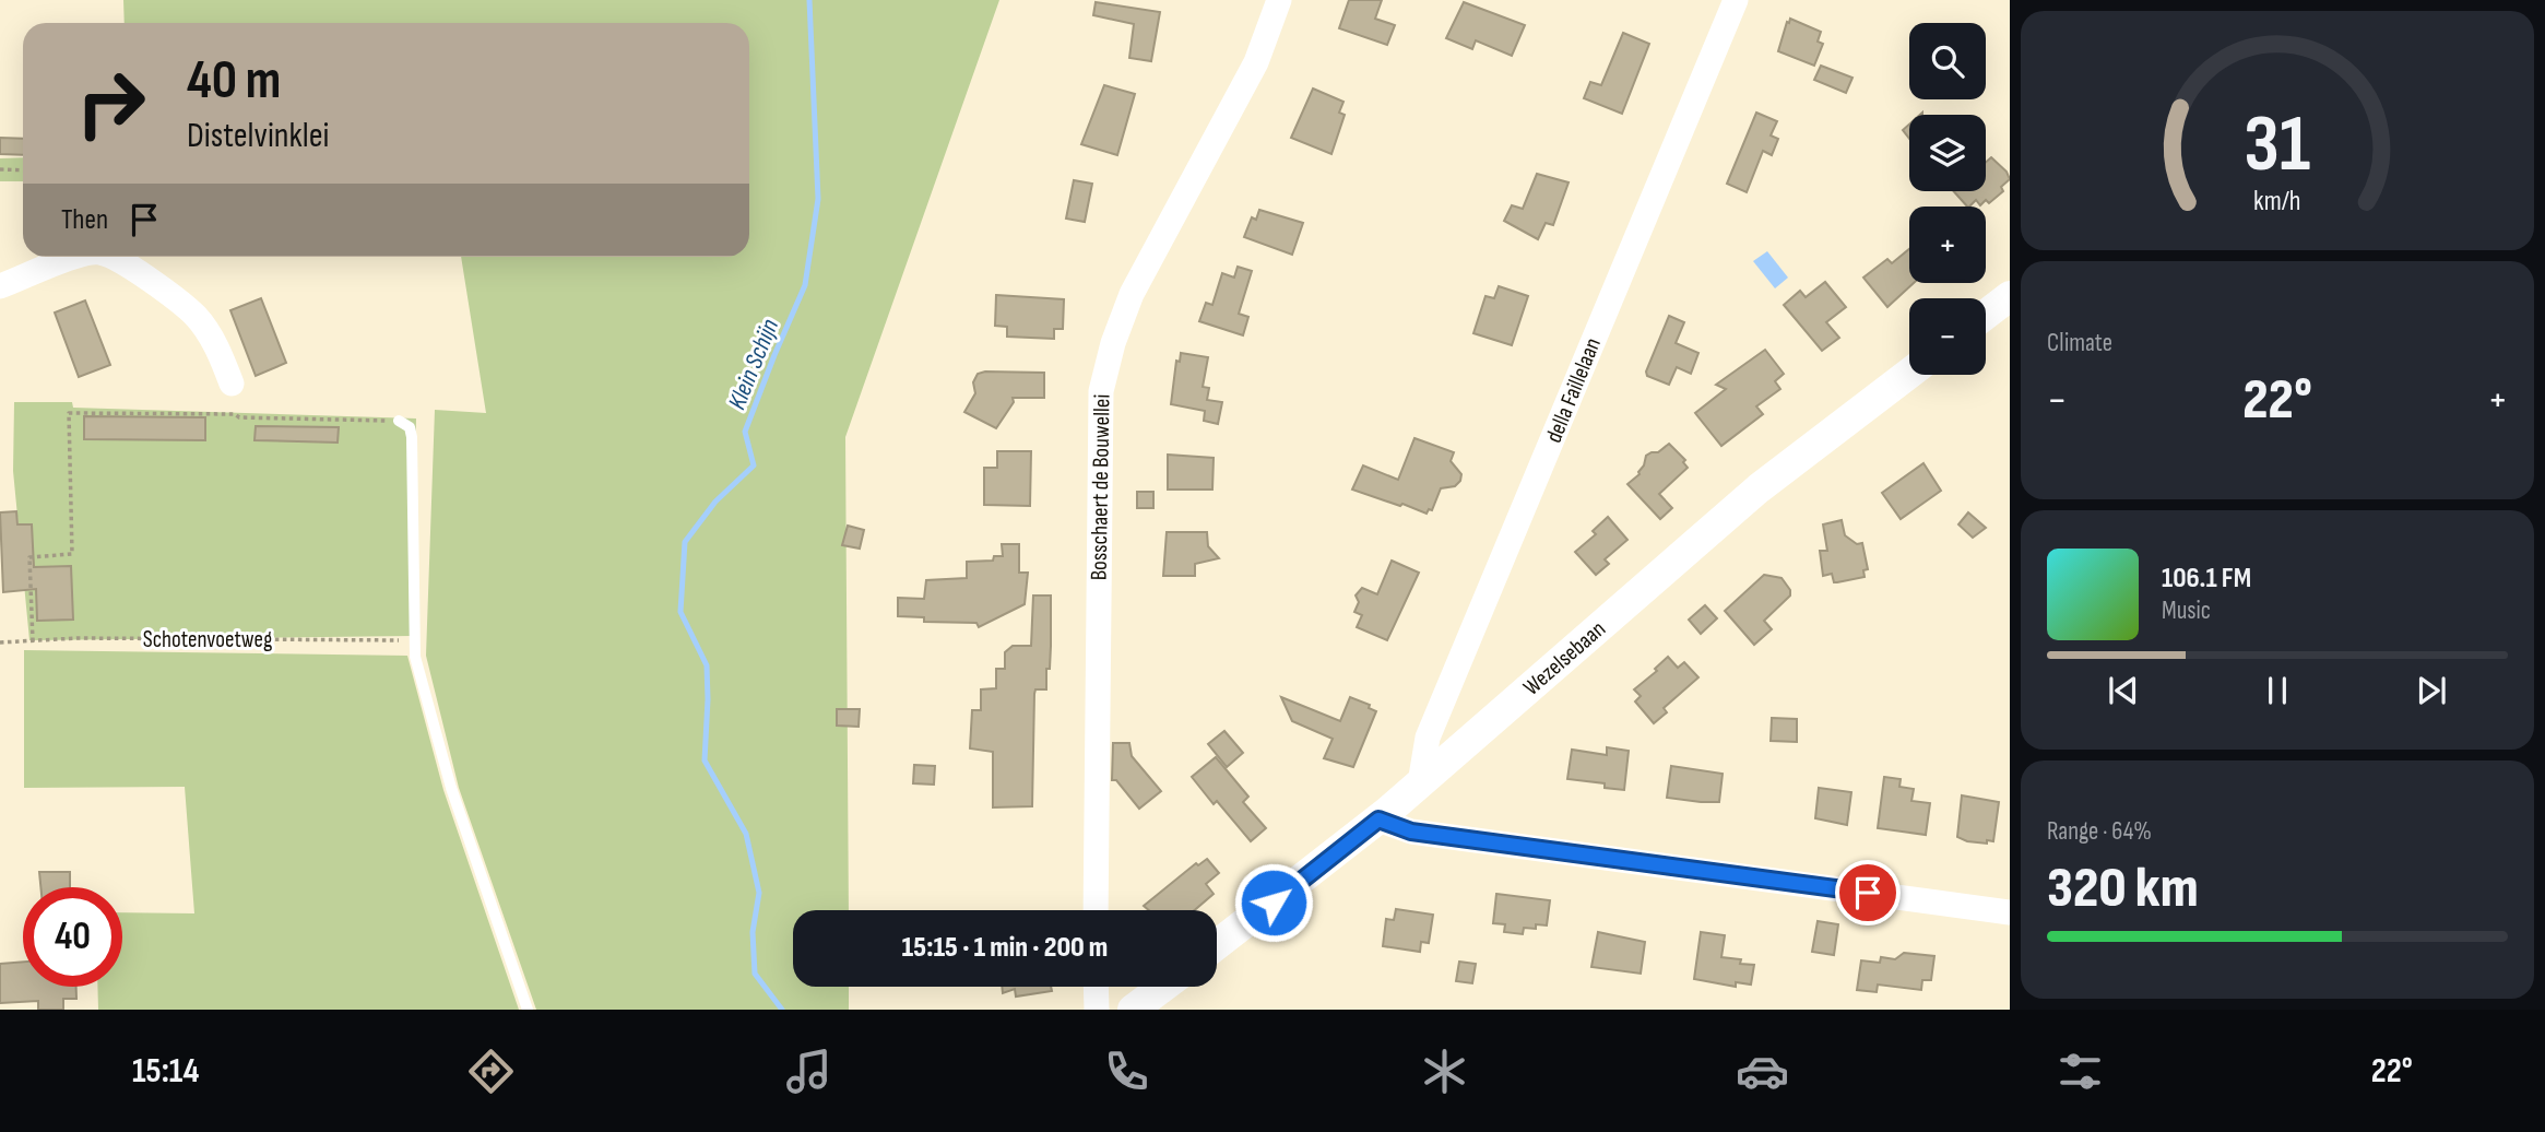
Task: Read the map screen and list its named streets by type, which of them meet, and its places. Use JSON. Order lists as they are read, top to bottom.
{
  "streets": {
    "street": ["della Faillelaan", "Bosschaert de Bouwellei", "Wezelsebaan"],
    "path": ["Schotenvoetweg"]
  },
  "crossings": [
    ["della Faillelaan", "Wezelsebaan"]
  ],
  "water": ["Klein Schijn"],
  "page": {
    "map_buttons": ["+", "−"],
    "turn": ["40 m", "Distelvinklei"],
    "then": "Then",
    "tile": [
      "Climate",
      ["Range · 64%", "320 km"]
    ],
    "heat": ["−", "22°", "+"],
    "song": ["106.1 FM", "Music"],
    "limit": "40",
    "trip": "15:15 · 1 min · 200 m",
    "tabs": ["15:14", "22°"],
    "gauge": ["31", "km/h"]
  }
}
